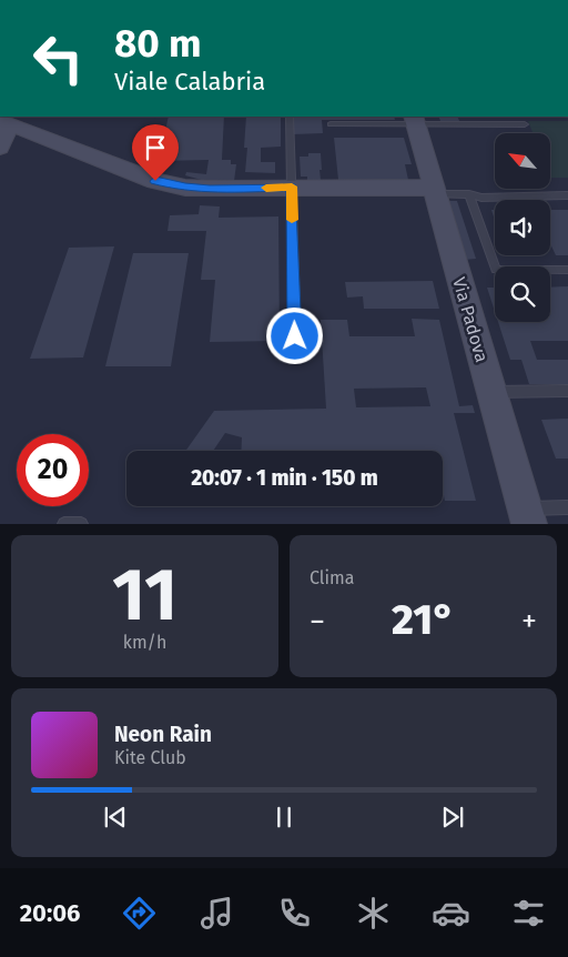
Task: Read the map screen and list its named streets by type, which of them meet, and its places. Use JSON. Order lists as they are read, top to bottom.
{
  "streets": {
    "main road": ["Via Padova"]
  },
  "north": "top left",
  "page": {
    "turn": ["80 m", "Viale Calabria"],
    "limit": "20",
    "trip": "20:07 · 1 min · 150 m",
    "tile": [
      ["11", "km/h"],
      "Clima"
    ],
    "heat": ["−", "21°", "+"],
    "song": ["Neon Rain", "Kite Club"],
    "tabs": "20:06"
  }
}
